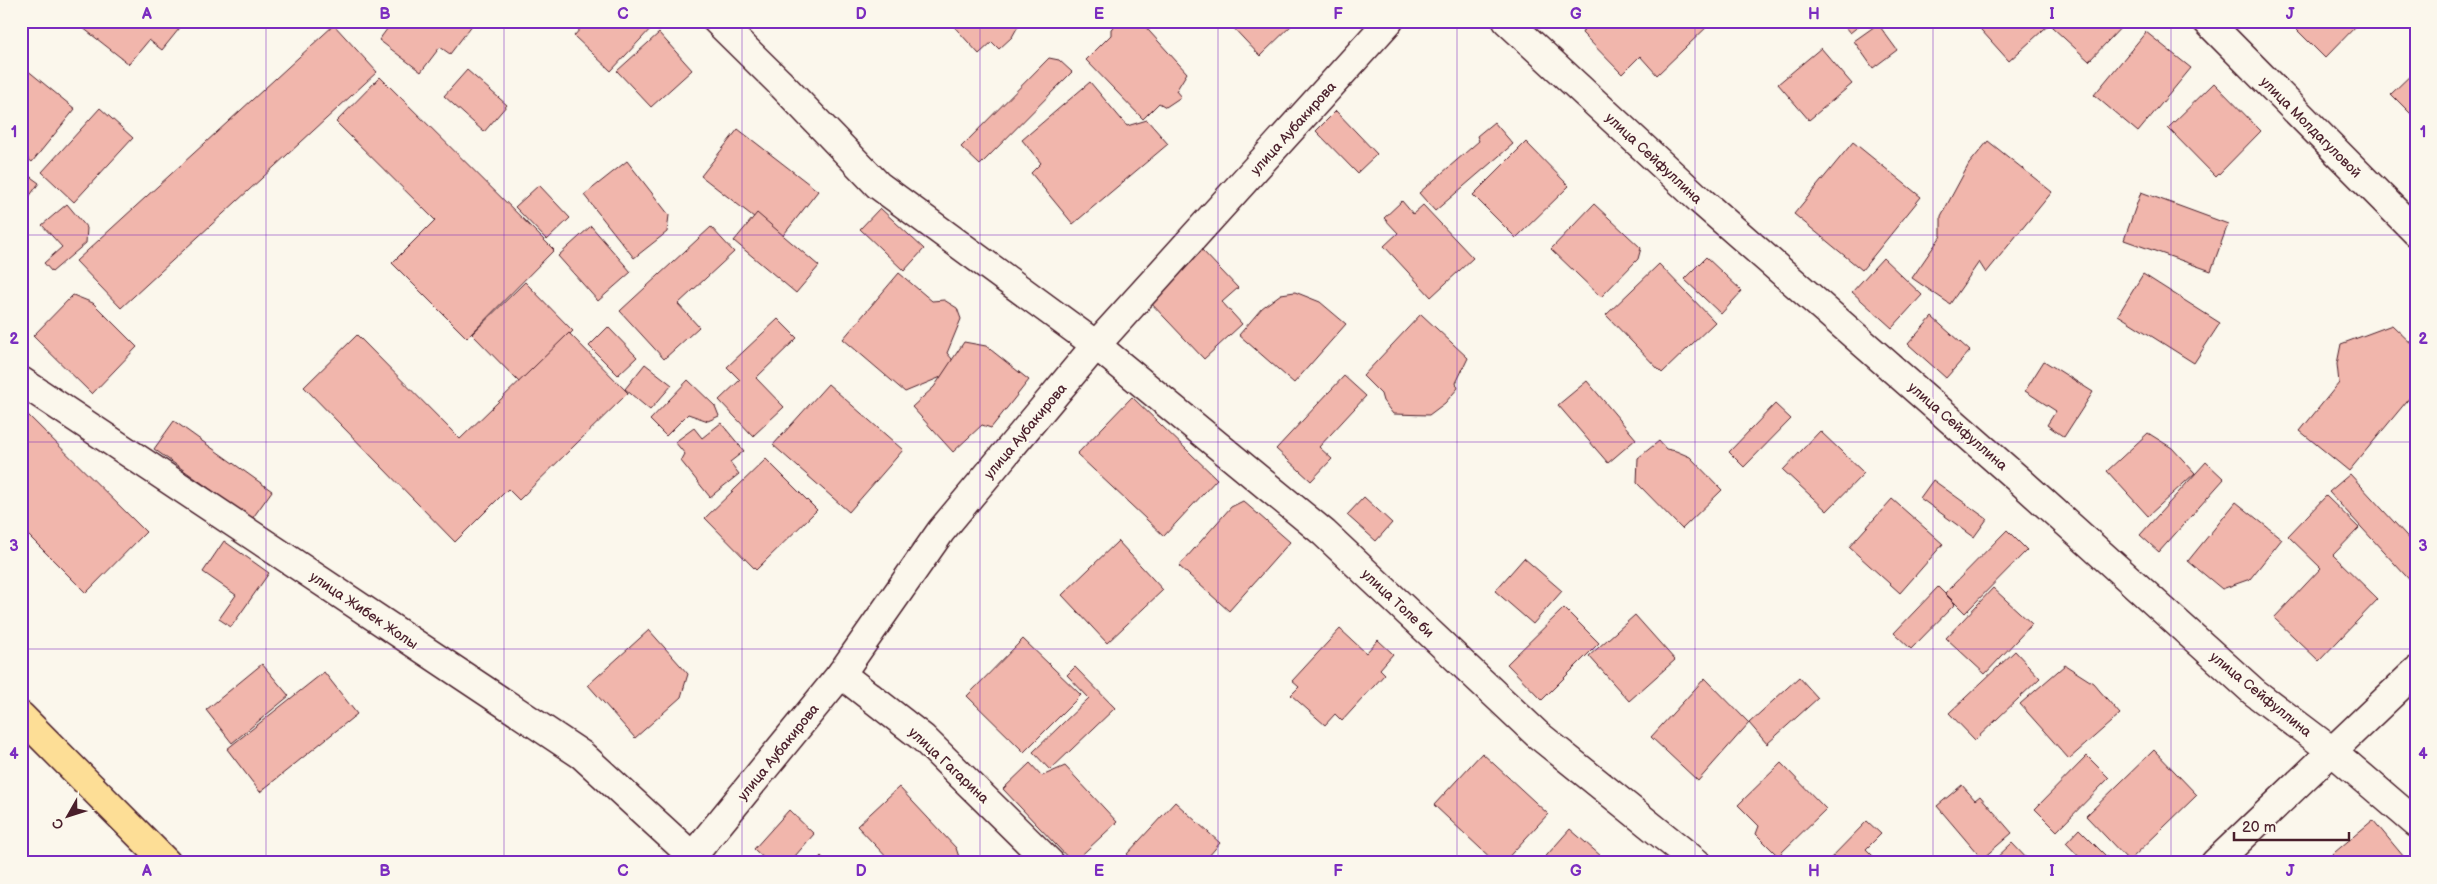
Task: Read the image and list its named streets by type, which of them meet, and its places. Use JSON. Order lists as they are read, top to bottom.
{
  "streets": {
    "street": [
      "улица Молдагуловой",
      "улица Аубакирова",
      "улица Сейфуллина",
      "улица Толе би",
      "улица Жибек Жолы",
      "улица Гагарина"
    ]
  },
  "crossings": [
    ["улица Аубакирова", "улица Толе би"],
    ["улица Аубакирова", "улица Жибек Жолы"],
    ["улица Аубакирова", "улица Гагарина"]
  ],
  "scale_bar": "20 m",
  "north": "bottom left",
  "grid": {
    "columns": [
      "A",
      "B",
      "C",
      "D",
      "E",
      "F",
      "G",
      "H",
      "I",
      "J"
    ],
    "rows": [
      "1",
      "2",
      "3",
      "4"
    ]
  }
}
